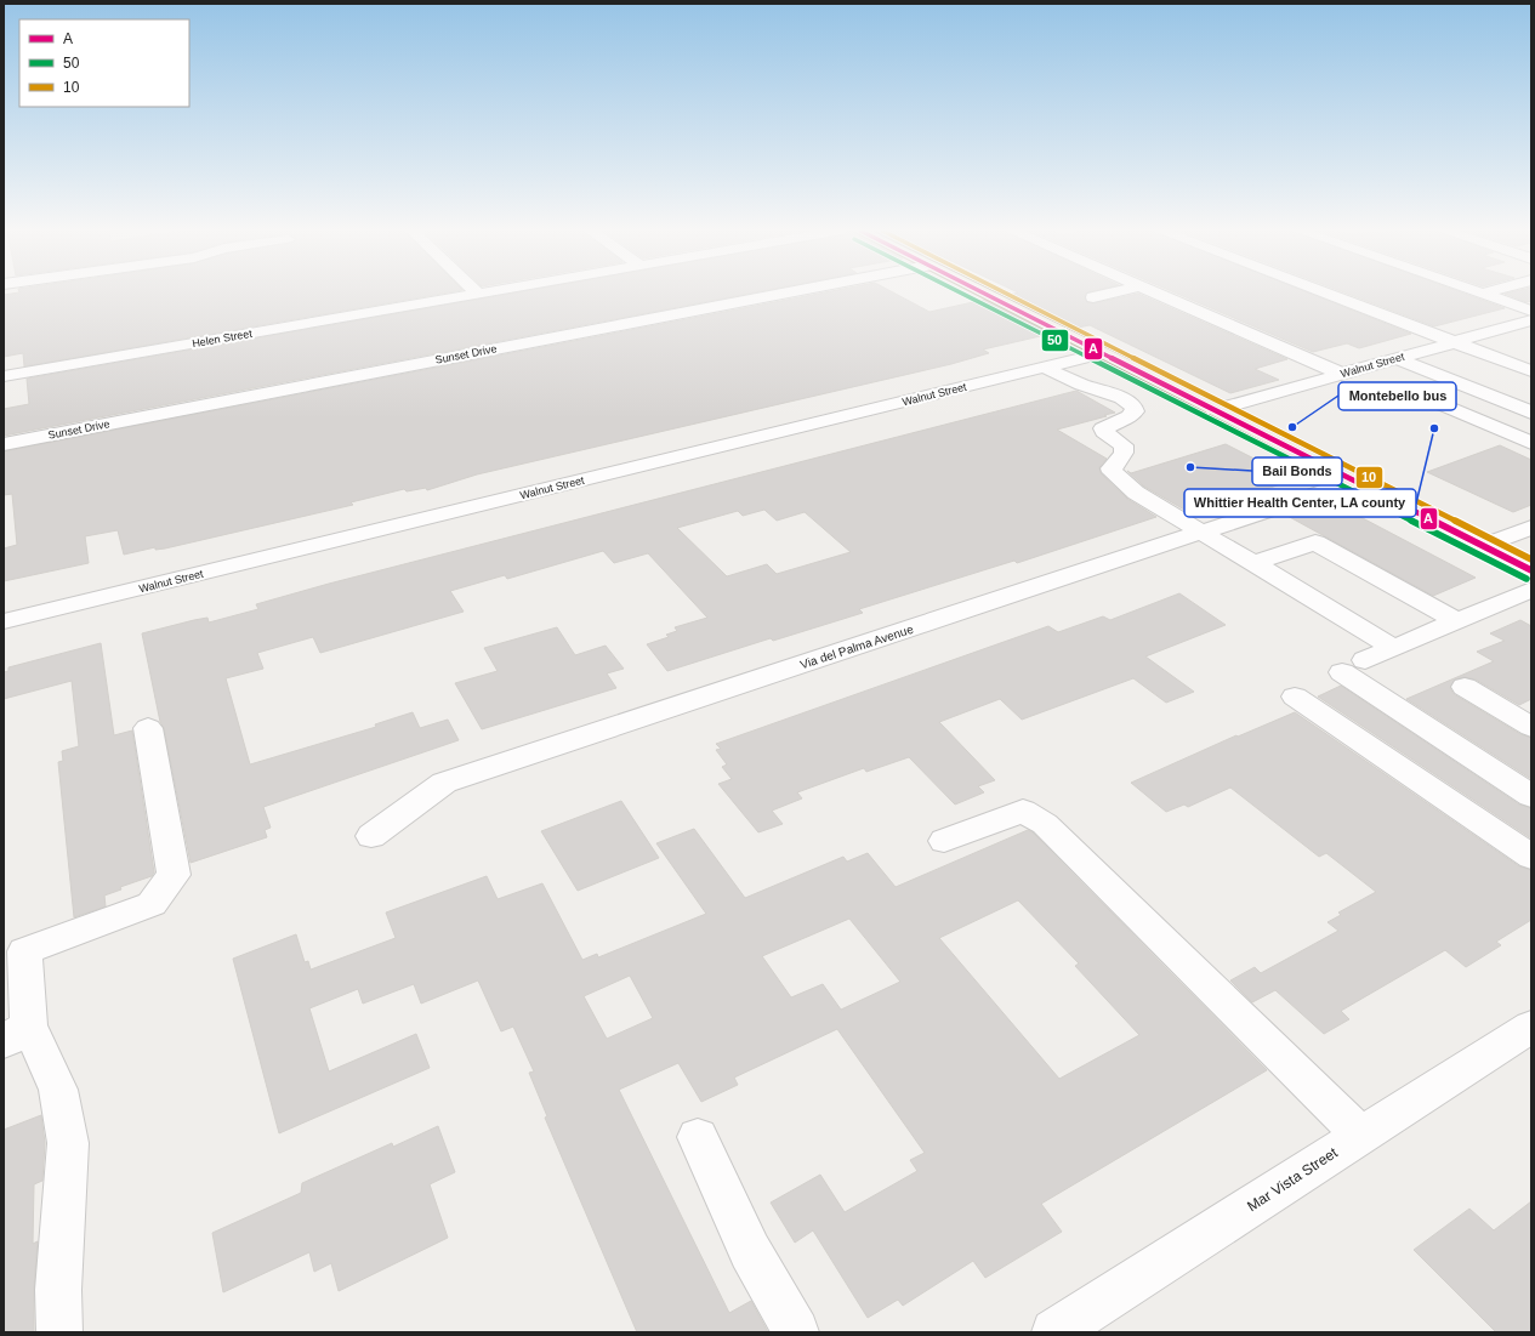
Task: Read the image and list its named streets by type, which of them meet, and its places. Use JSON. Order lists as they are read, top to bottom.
{
  "streets": {
    "street": [
      "Helen Street",
      "Sunset Drive",
      "Walnut Street",
      "Via del Palma Avenue",
      "Mar Vista Street"
    ]
  },
  "places": ["Montebello bus", "Whittier Health Center, LA county", "Bail Bonds"],
  "lines": ["transit line A", "transit line 50", "transit line 10"],
  "legend": ["A", "50", "10"]
}
